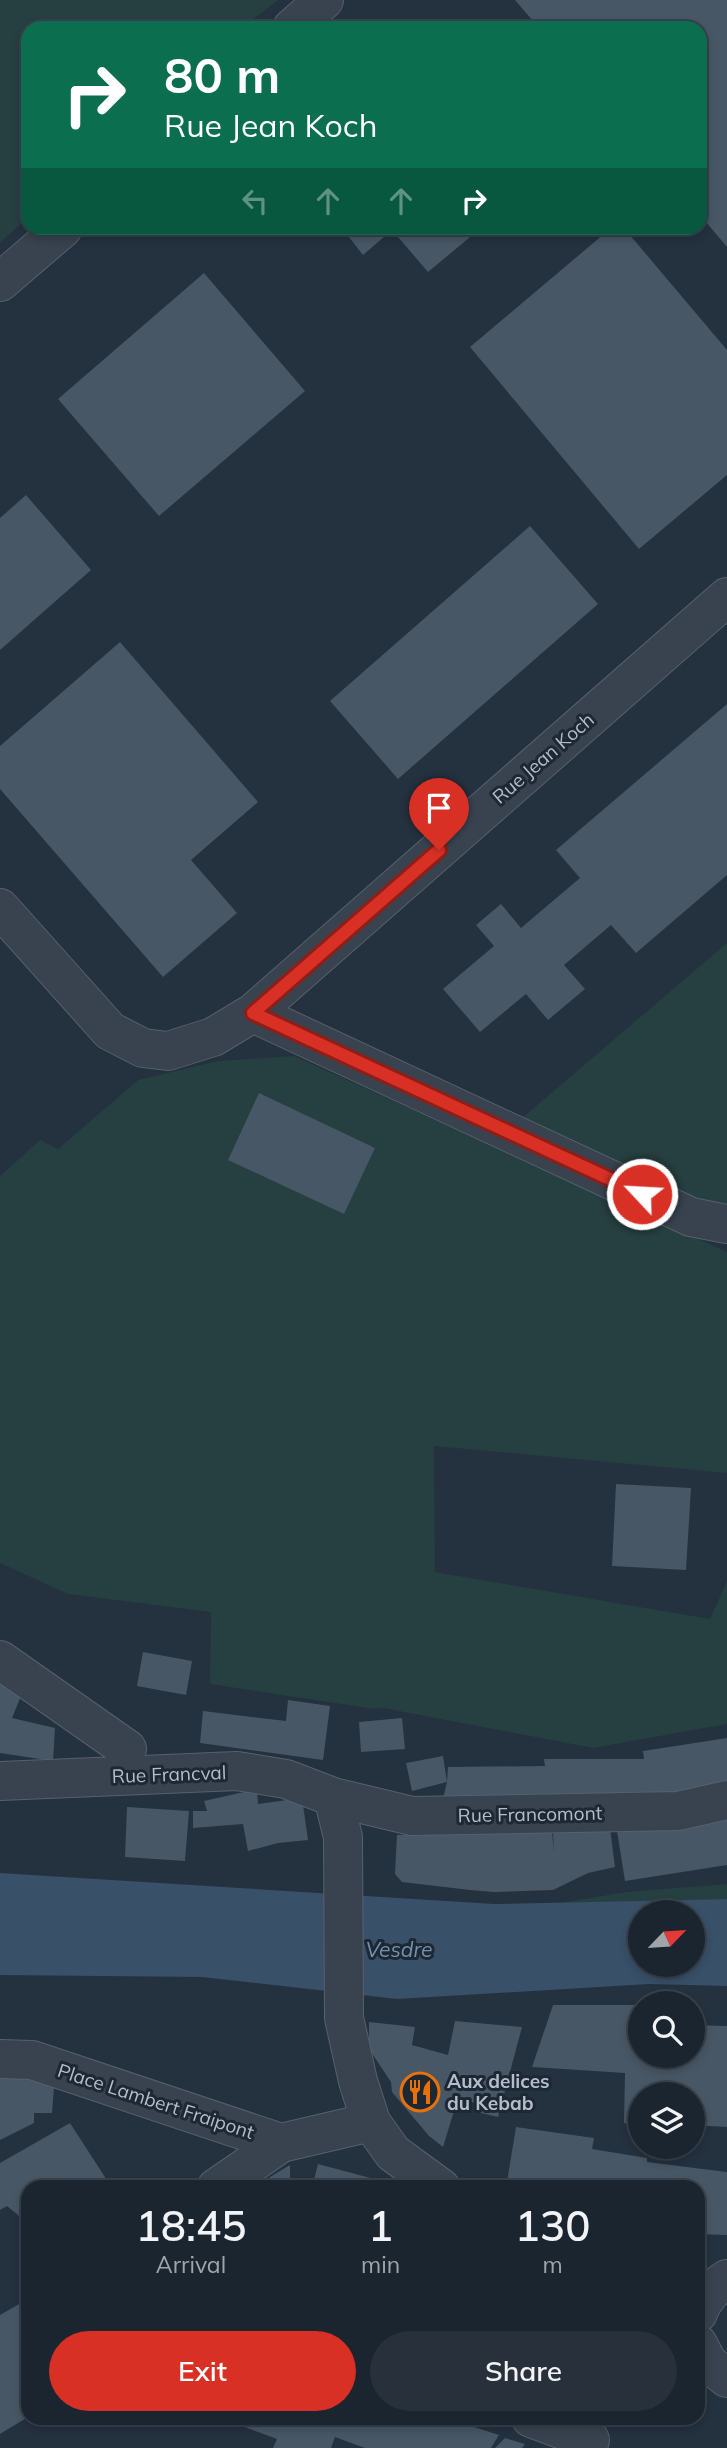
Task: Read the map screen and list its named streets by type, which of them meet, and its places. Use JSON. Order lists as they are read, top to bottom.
{
  "streets": {
    "street": [
      "Rue Jean Koch",
      "Rue Francval",
      "Rue Francomont",
      "Place Lambert Fraipont"
    ]
  },
  "crossings": [
    ["Rue Francval", "Rue Francomont"]
  ],
  "water": ["Vesdre"],
  "places": {
    "restaurant": ["Aux delices du Kebab"]
  },
  "north": "top right",
  "page": {
    "turn": ["80 m", "Rue Jean Koch"],
    "eta": [
      "18:45",
      "Arrival",
      "1",
      "min",
      "130",
      "m"
    ],
    "buttons": ["Exit", "Share"]
  }
}
